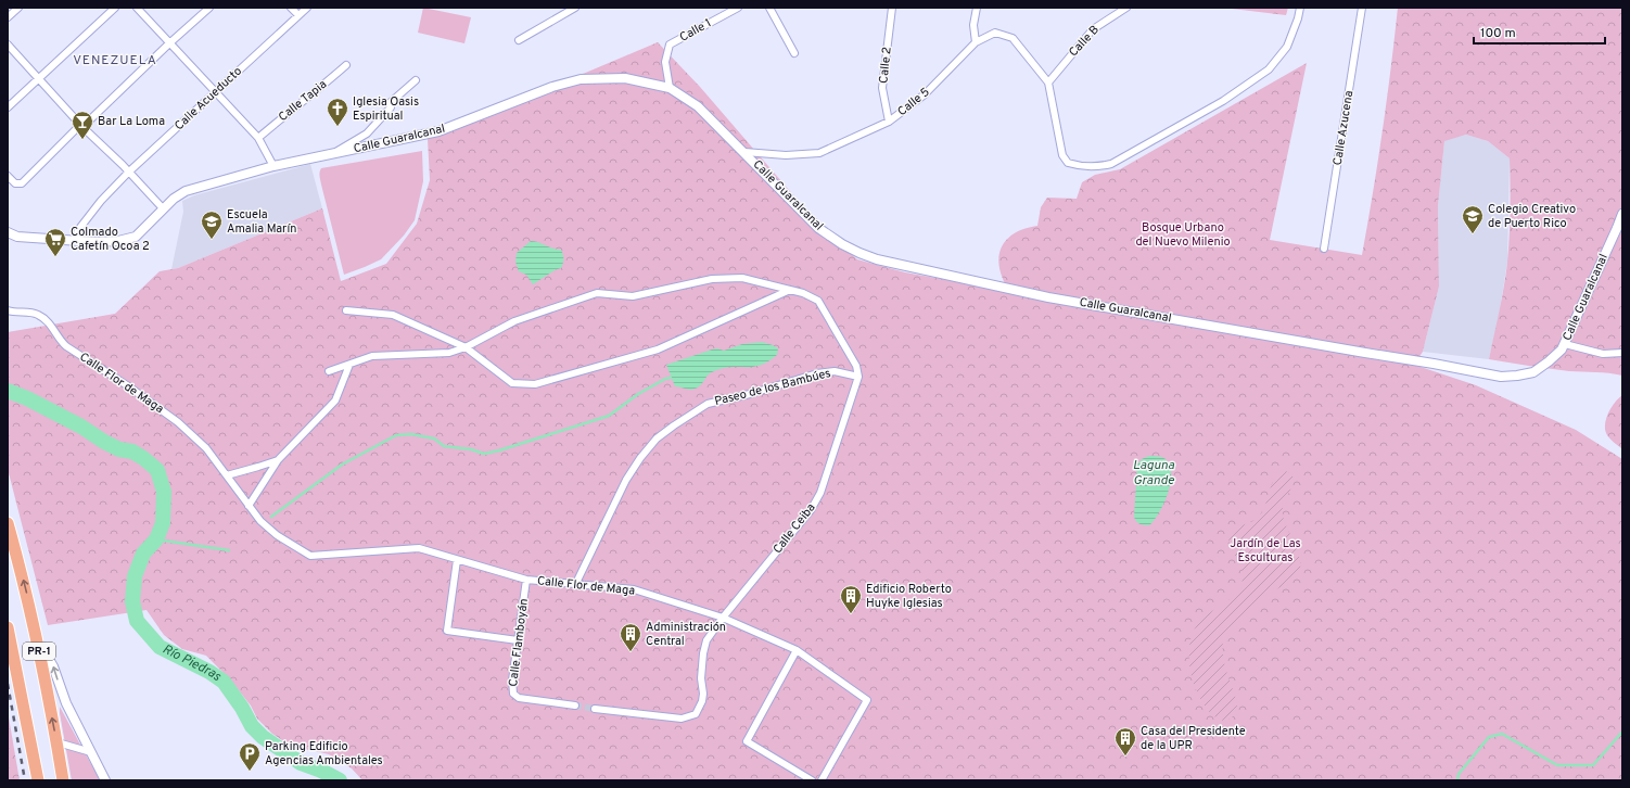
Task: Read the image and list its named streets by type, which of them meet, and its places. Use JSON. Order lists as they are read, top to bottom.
{
  "streets": {
    "highway": ["PR-1"],
    "street": [
      "Calle 1",
      "Calle B",
      "Calle 2",
      "Calle Acueducto",
      "Calle Tapia",
      "Calle 5",
      "Calle Azucena",
      "Calle Guaralcanal",
      "Calle Flor de Maga",
      "Paseo de los Bambúes",
      "Calle Ceiba",
      "Calle Flamboyán"
    ]
  },
  "crossings": [
    ["Calle 1", "Calle Guaralcanal"],
    ["Calle B", "Calle 5"],
    ["Calle 2", "Calle 5"],
    ["Calle Acueducto", "Calle Guaralcanal"],
    ["Calle 5", "Calle Guaralcanal"],
    ["Calle Flor de Maga", "Paseo de los Bambúes"],
    ["Calle Flor de Maga", "Calle Ceiba"],
    ["Calle Flor de Maga", "Calle Flamboyán"],
    ["Paseo de los Bambúes", "Calle Ceiba"]
  ],
  "districts": ["VENEZUELA"],
  "water": ["Laguna Grande", "Río Piedras"],
  "parks": ["Bosque Urbano del Nuevo Milenio", "Jardín de Las Esculturas"],
  "places": {
    "church": ["Iglesia Oasis Espiritual"],
    "bar": ["Bar La Loma"],
    "school or university": ["Colegio Creativo de Puerto Rico", "Escuela Amalia Marín"],
    "supermarket": ["Colmado Cafetín Ocoa 2"],
    "building": ["Edificio Roberto Huyke Iglesias", "Administración Central", "Casa del Presidente de la UPR"],
    "parking": ["Parking Edificio Agencias Ambientales"]
  },
  "scale_bar": "100 m"
}
